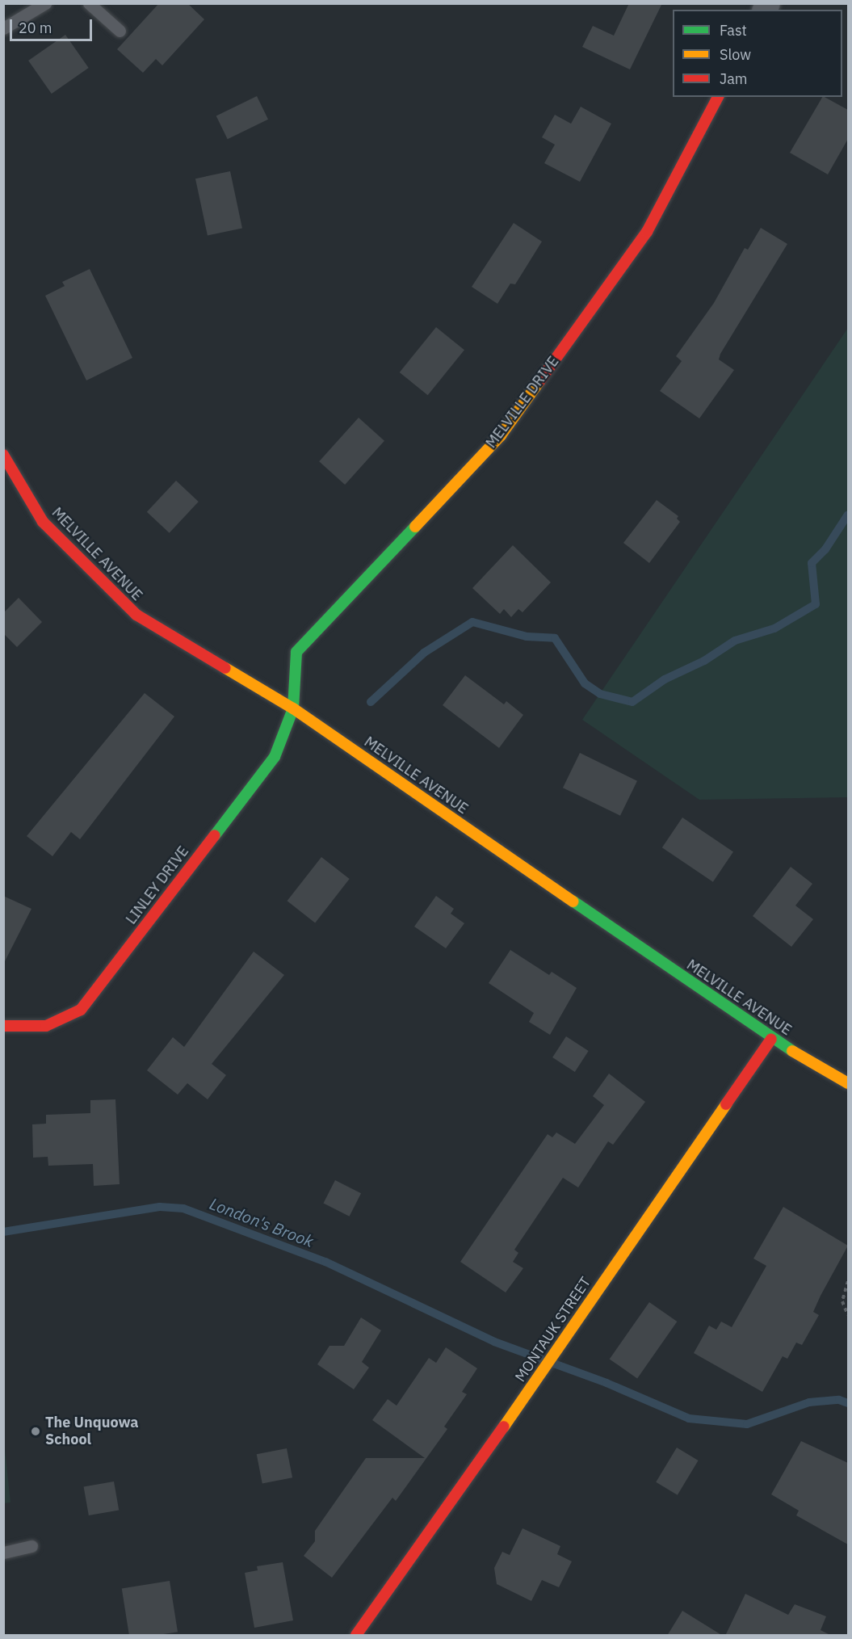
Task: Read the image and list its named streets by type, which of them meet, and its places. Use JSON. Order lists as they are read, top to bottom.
{
  "streets": {
    "street": [
      "MELVILLE DRIVE",
      "MELVILLE AVENUE",
      "LINLEY DRIVE",
      "MONTAUK STREET"
    ]
  },
  "crossings": [
    ["MELVILLE DRIVE", "MELVILLE AVENUE"],
    ["MELVILLE DRIVE", "LINLEY DRIVE"],
    ["MELVILLE AVENUE", "LINLEY DRIVE"],
    ["MELVILLE AVENUE", "MONTAUK STREET"]
  ],
  "water": ["London's Brook"],
  "places": ["The Unquowa School"],
  "legend": ["Fast", "Slow", "Jam"],
  "scale_bar": "20 m"
}
